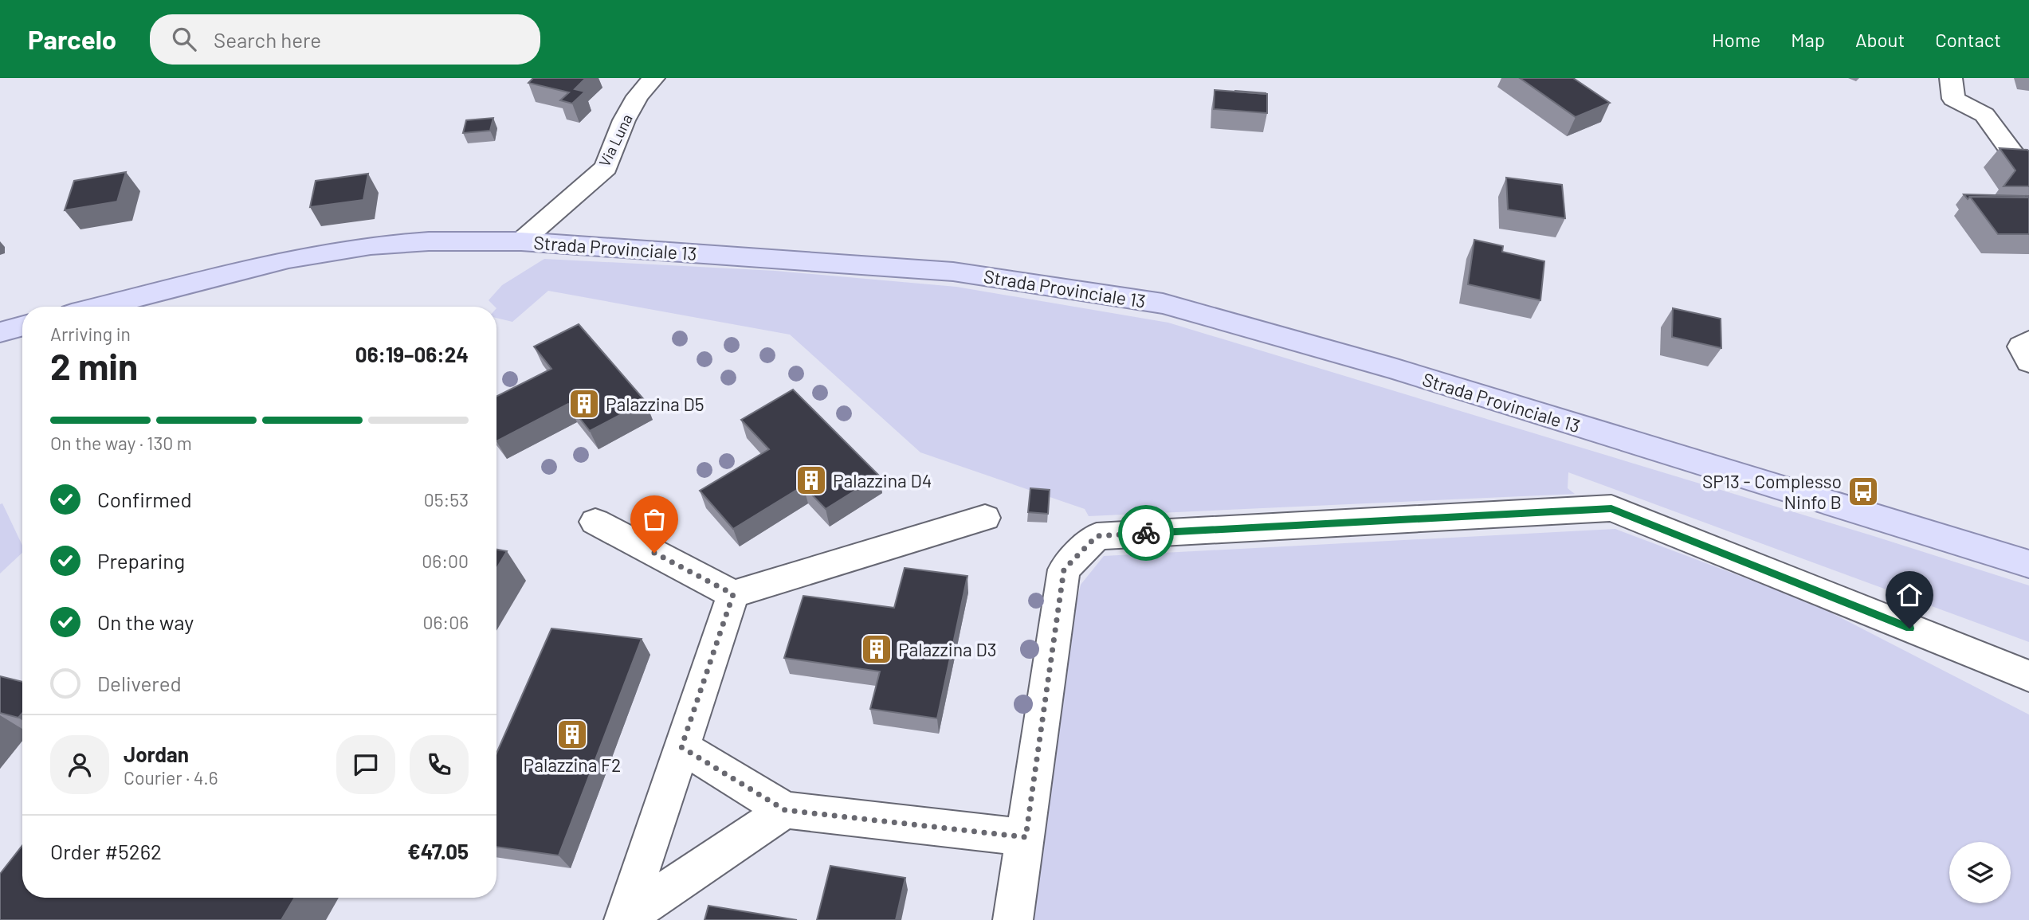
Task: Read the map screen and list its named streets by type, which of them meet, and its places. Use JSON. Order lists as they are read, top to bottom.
{
  "streets": {
    "main road": ["Strada Provinciale 13"],
    "street": ["Via Luna"]
  },
  "crossings": [
    ["Via Luna", "Strada Provinciale 13"]
  ],
  "places": {
    "building": [
      "Palazzina D5",
      "Palazzina D4",
      "Palazzina D3",
      "Palazzina F2"
    ],
    "bus stop": ["SP13 - Complesso Ninfo B"]
  },
  "page": {
    "header": "Parcelo",
    "search": "Search here",
    "nav": [
      "Home",
      "Map",
      "About",
      "Contact"
    ],
    "heading": ["2 min", "Arriving in", "06:19–06:24"],
    "panel": [
      "Jordan",
      "Courier · 4.6",
      "Order #5262",
      "€47.05"
    ],
    "bar": "On the way · 130 m",
    "list": [
      ["Confirmed", "05:53"],
      ["Preparing", "06:00"],
      ["On the way", "06:06"],
      "Delivered"
    ]
  }
}
